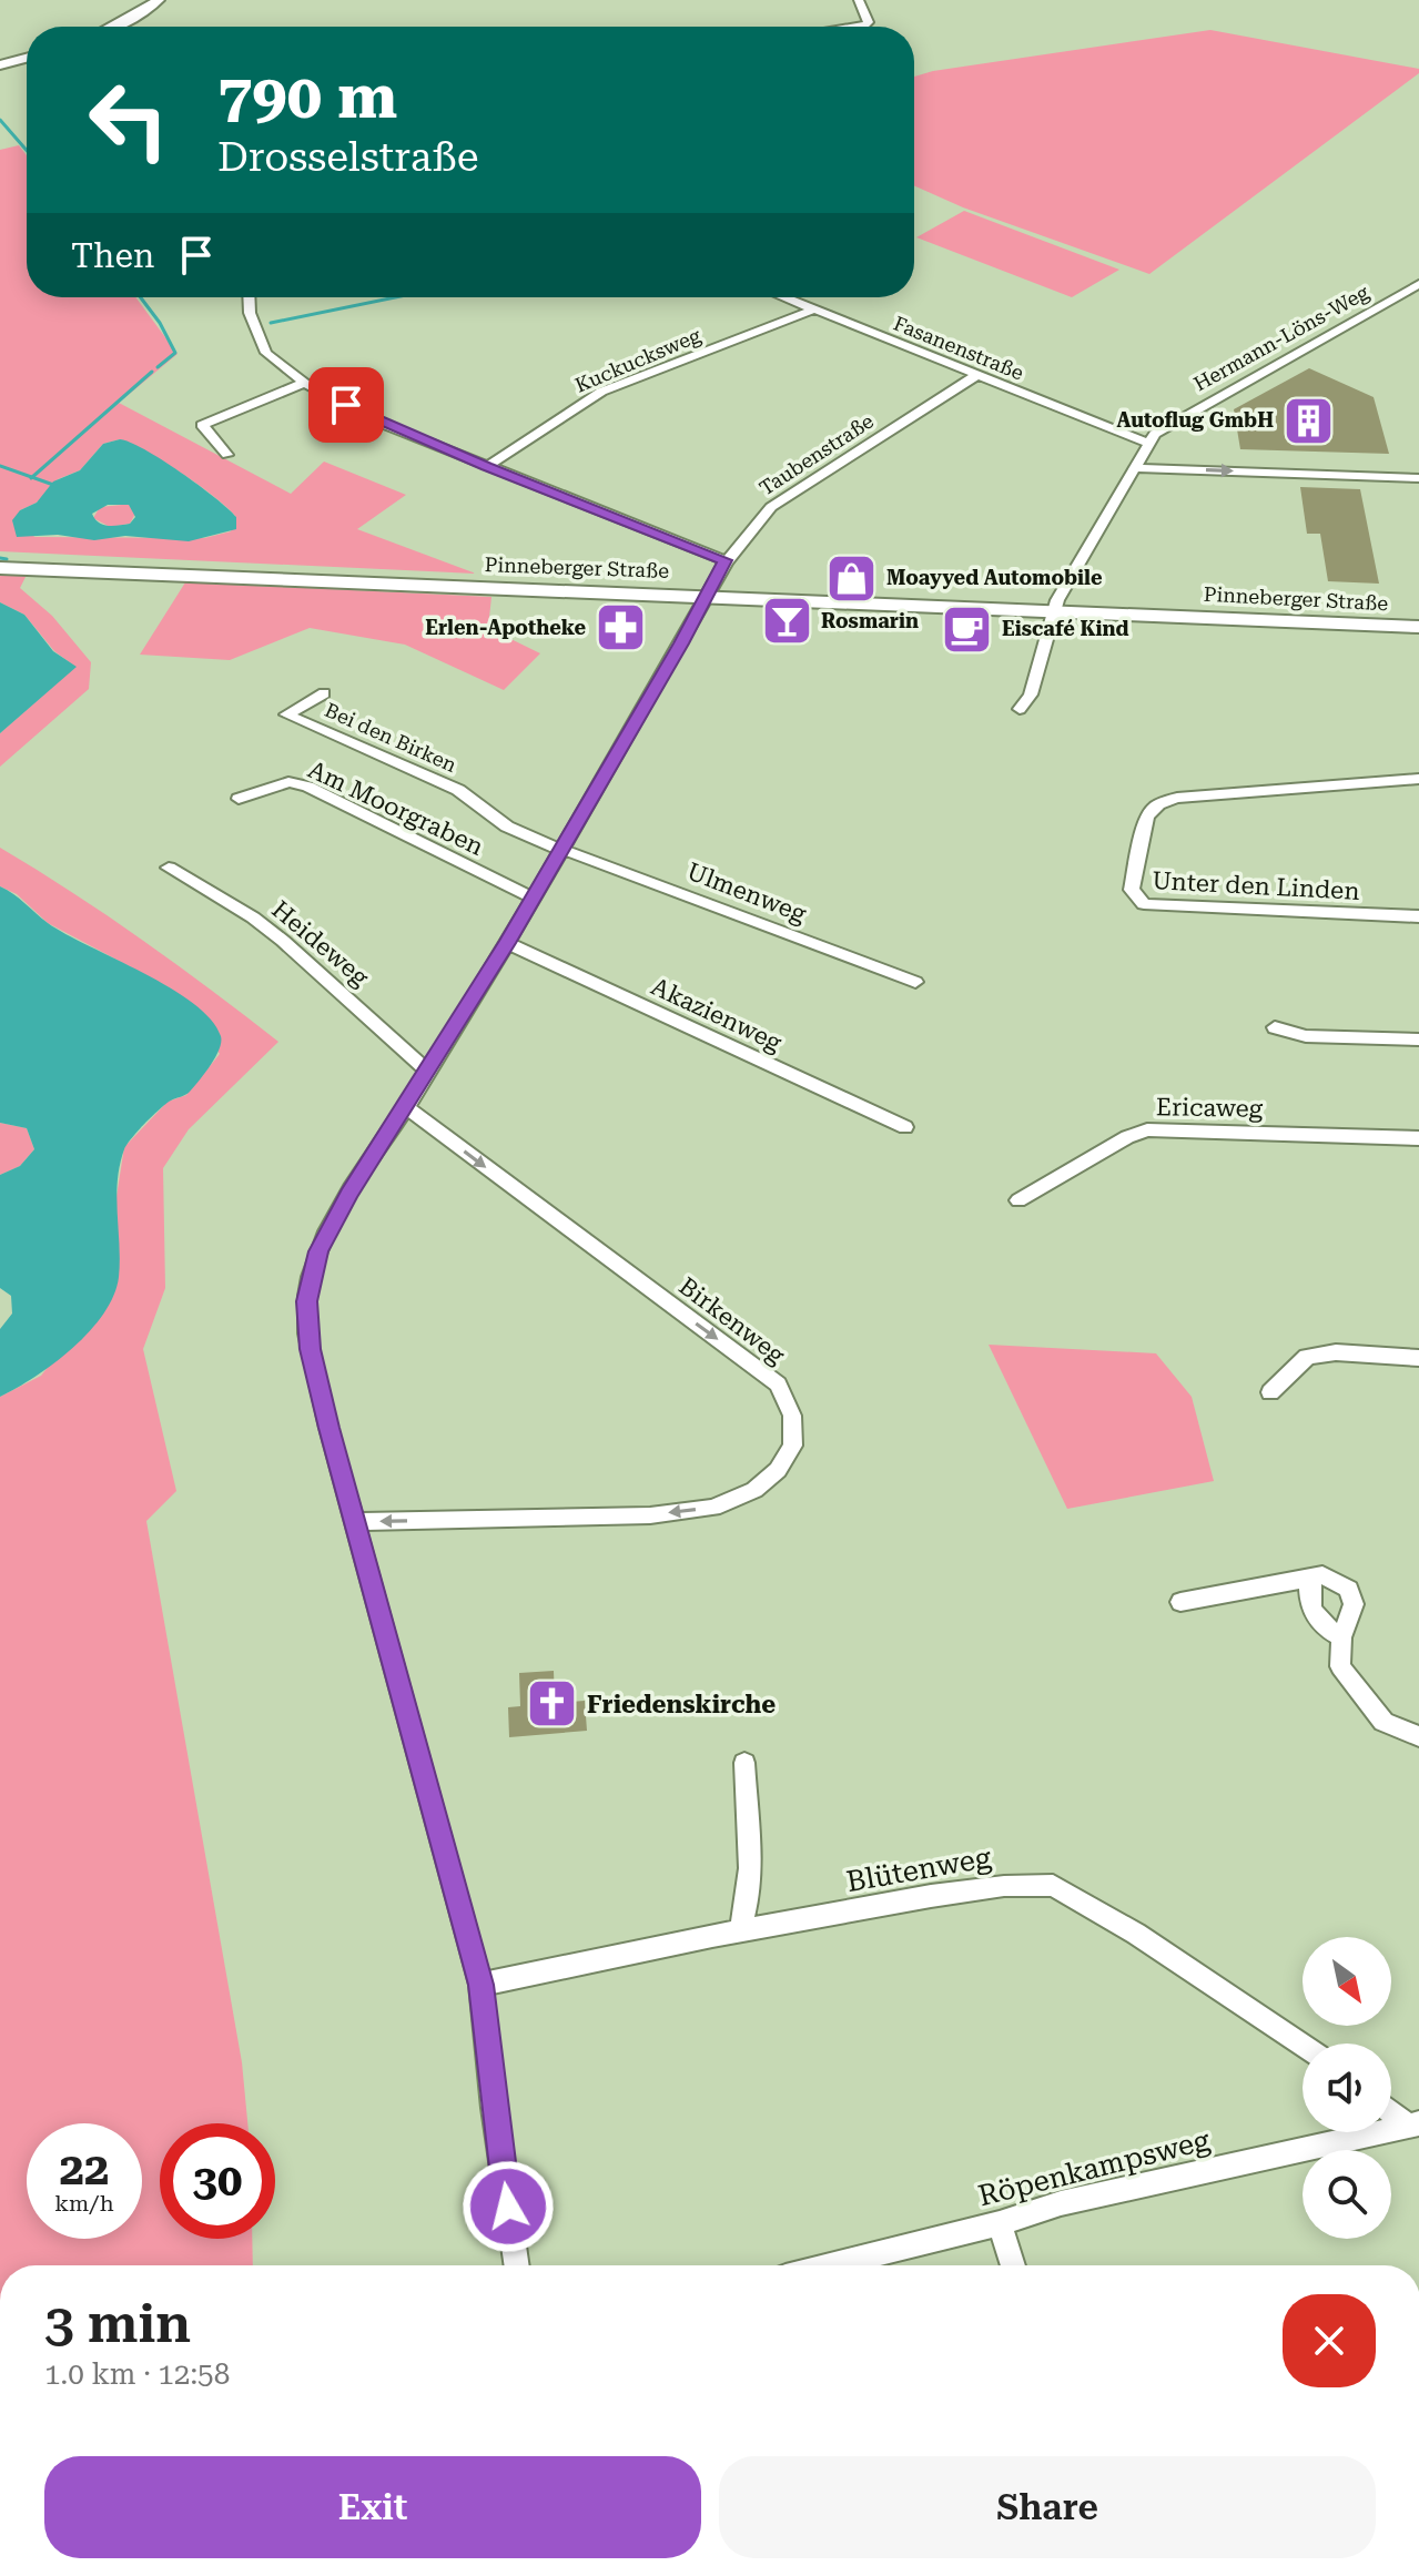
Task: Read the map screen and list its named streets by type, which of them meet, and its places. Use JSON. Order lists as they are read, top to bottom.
{
  "streets": {
    "main road": ["Pinneberger Straße"],
    "street": [
      "Hermann-Löns-Weg",
      "Fasanenstraße",
      "Kuckucksweg",
      "Taubenstraße",
      "Bei den Birken",
      "Am Moorgraben",
      "Unter den Linden",
      "Ulmenweg",
      "Heideweg",
      "Akazienweg",
      "Ericaweg",
      "Birkenweg",
      "Blütenweg",
      "Röpenkampsweg"
    ]
  },
  "crossings": [
    ["Hermann-Löns-Weg", "Fasanenstraße"],
    ["Hermann-Löns-Weg", "Pinneberger Straße"],
    ["Fasanenstraße", "Kuckucksweg"],
    ["Fasanenstraße", "Taubenstraße"],
    ["Taubenstraße", "Pinneberger Straße"],
    ["Taubenstraße", "Bei den Birken"],
    ["Taubenstraße", "Am Moorgraben"],
    ["Taubenstraße", "Ulmenweg"],
    ["Taubenstraße", "Heideweg"],
    ["Taubenstraße", "Akazienweg"],
    ["Taubenstraße", "Birkenweg"],
    ["Taubenstraße", "Blütenweg"],
    ["Bei den Birken", "Ulmenweg"]
  ],
  "places": {
    "building": ["Autoflug GmbH"],
    "shop": ["Moayyed Automobile"],
    "bar": ["Rosmarin"],
    "pharmacy": ["Erlen-Apotheke"],
    "cafe": ["Eiscafé Kind"],
    "church": ["Friedenskirche"]
  },
  "north": "bottom right",
  "page": {
    "turn": ["790 m", "Drosselstraße"],
    "then": "Then",
    "speed": "22 km/h",
    "limit": "30",
    "heading": ["3 min", "1.0 km · 12:58"],
    "buttons": ["Exit", "Share"]
  }
}
